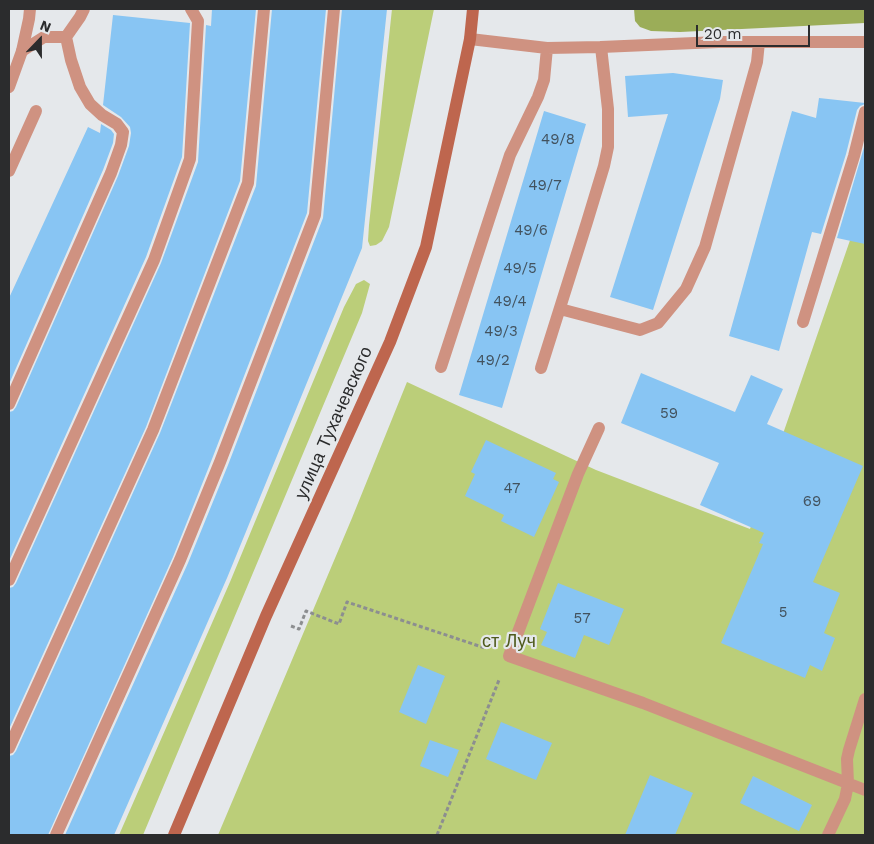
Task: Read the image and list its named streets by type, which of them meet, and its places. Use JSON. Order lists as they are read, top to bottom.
{
  "streets": {
    "street": ["улица Тухачевского"]
  },
  "parks": ["ст Луч"],
  "house_numbers": [
    "49/8",
    "49/7",
    "49/6",
    "49/5",
    "49/4",
    "49/3",
    "49/2",
    "59",
    "47",
    "69",
    "5",
    "57"
  ],
  "scale_bar": "20 m",
  "north": "top"
}
